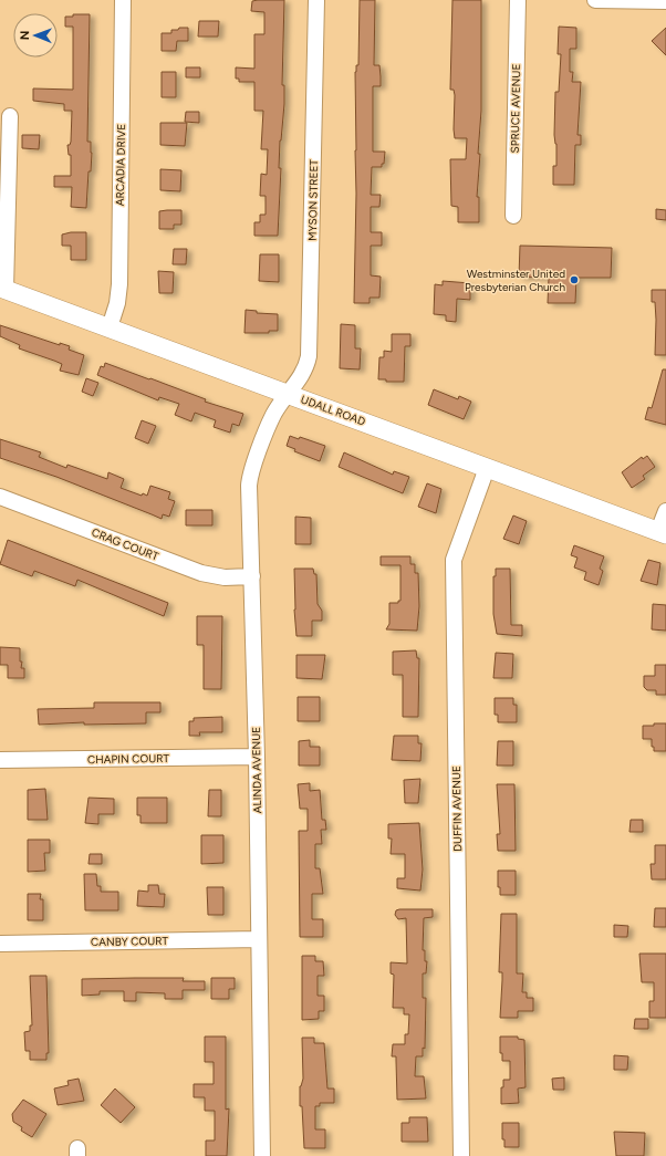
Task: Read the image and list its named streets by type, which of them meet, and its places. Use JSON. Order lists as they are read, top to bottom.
{
  "streets": {
    "main road": ["UDALL ROAD"],
    "street": [
      "SPRUCE AVENUE",
      "ARCADIA DRIVE",
      "MYSON STREET",
      "CRAG COURT",
      "CHAPIN COURT",
      "ALINDA AVENUE",
      "DUFFIN AVENUE",
      "CANBY COURT"
    ]
  },
  "crossings": [
    ["ARCADIA DRIVE", "UDALL ROAD"],
    ["MYSON STREET", "UDALL ROAD"],
    ["MYSON STREET", "ALINDA AVENUE"],
    ["UDALL ROAD", "ALINDA AVENUE"],
    ["UDALL ROAD", "DUFFIN AVENUE"],
    ["CRAG COURT", "ALINDA AVENUE"],
    ["CHAPIN COURT", "ALINDA AVENUE"],
    ["ALINDA AVENUE", "CANBY COURT"]
  ],
  "places": ["Westminster United Presbyterian Church"],
  "north": "left"
}
